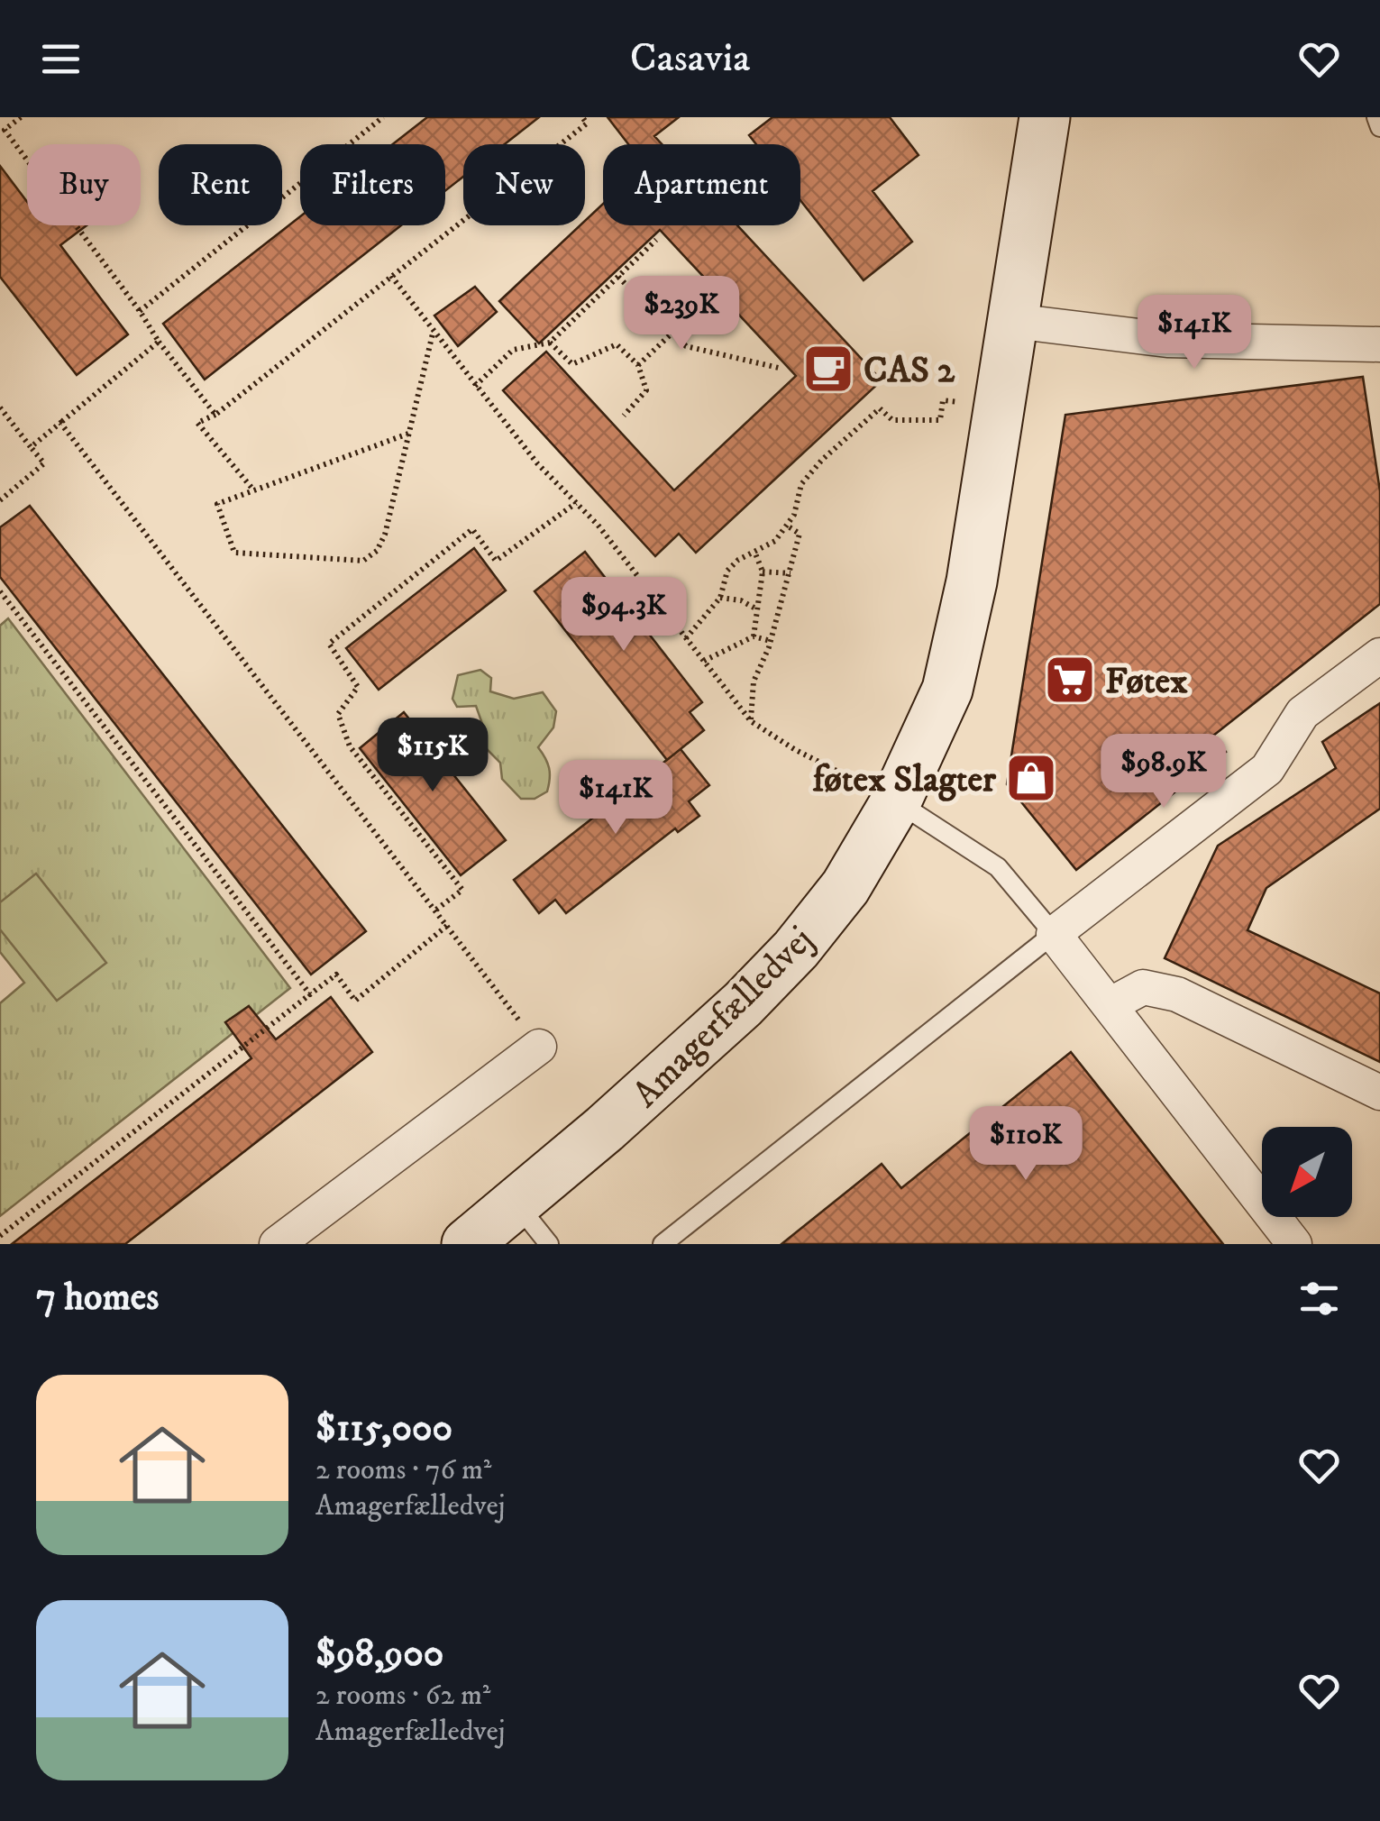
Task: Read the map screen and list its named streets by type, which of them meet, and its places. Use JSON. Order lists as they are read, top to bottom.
{
  "streets": {
    "street": ["Amagerfælledvej"]
  },
  "places": {
    "cafe": ["CAS 2"],
    "supermarket": ["Føtex"],
    "shop": ["føtex Slagter"]
  },
  "north": "bottom left",
  "page": {
    "header": "Casavia",
    "chip": [
      "Buy",
      "Rent",
      "Filters",
      "New",
      "Apartment"
    ],
    "price": [
      "$239K",
      "$141K",
      "$94.3K",
      "$115K",
      "$98.9K",
      "$141K",
      "$110K"
    ],
    "heading": "7 homes",
    "list": [
      {
        "name": "$115,000",
        "note": "2 rooms · 76 m² · Amagerfælledvej"
      },
      {
        "name": "$98,900",
        "note": "2 rooms · 62 m² · Amagerfælledvej"
      }
    ]
  }
}
